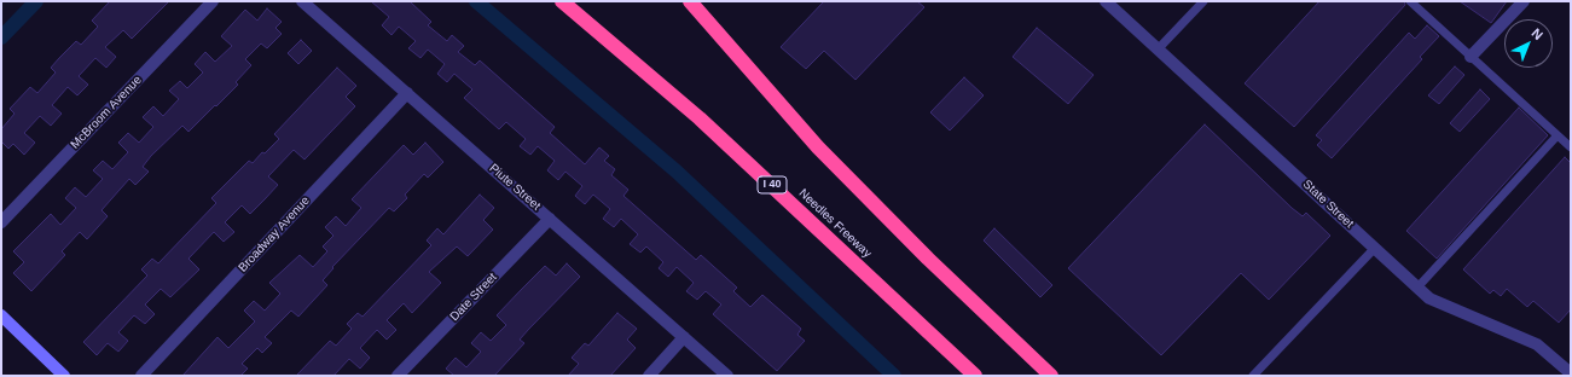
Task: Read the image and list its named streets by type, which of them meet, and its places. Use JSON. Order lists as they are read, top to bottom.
{
  "streets": {
    "highway": ["I 40", "Needles Freeway"],
    "street": [
      "McBroom Avenue",
      "Piute Street",
      "State Street",
      "Broadway Avenue",
      "Date Street"
    ]
  },
  "crossings": [
    ["Piute Street", "Broadway Avenue"],
    ["Piute Street", "Date Street"]
  ],
  "north": "top right"
}
